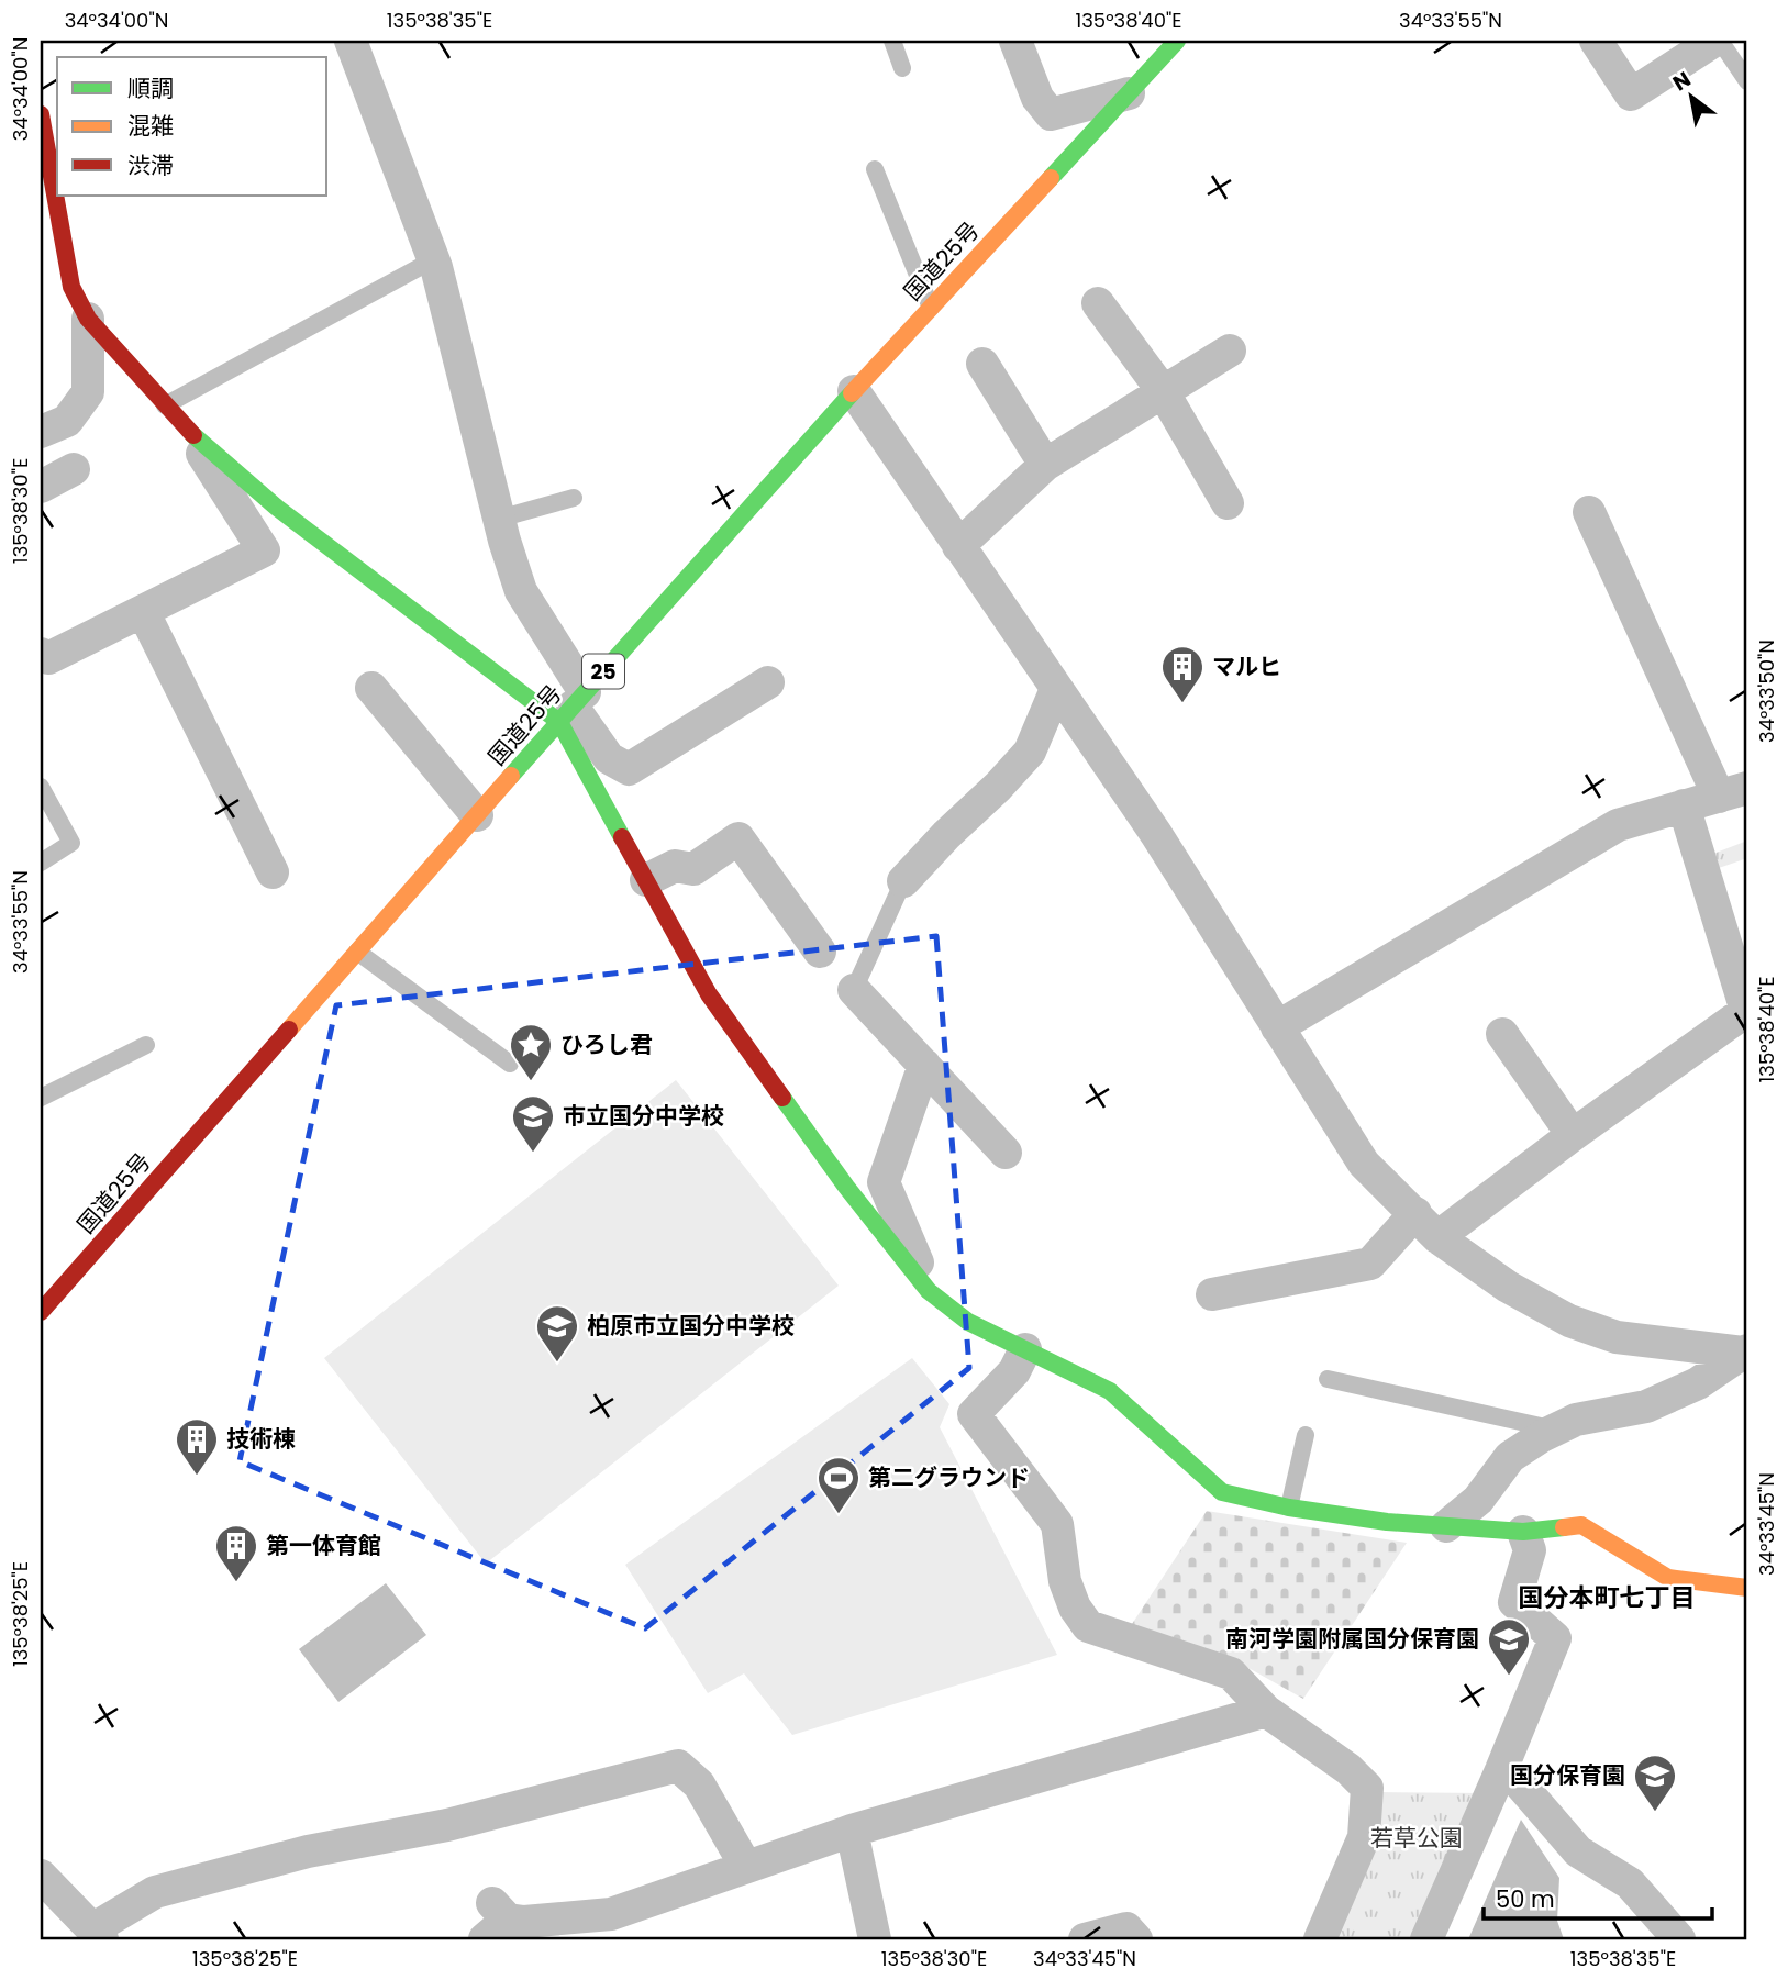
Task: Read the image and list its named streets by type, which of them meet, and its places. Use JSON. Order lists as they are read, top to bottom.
{
  "streets": {
    "main road": ["国道25号", "25"]
  },
  "districts": ["国分本町七丁目"],
  "parks": ["若草公園"],
  "places": {
    "building": ["マルヒ", "技術棟", "第一体育館"],
    "place": ["ひろし君"],
    "school or university": [
      "市立国分中学校",
      "柏原市立国分中学校",
      "南河学園附属国分保育園",
      "国分保育園"
    ],
    "sports": ["第二グラウンド"]
  },
  "legend": ["順調", "混雑", "渋滞"],
  "scale_bar": "50 m",
  "north": "top left",
  "coordinates": [
    "34°34'00\"N",
    "135°38'35\"E",
    "135°38'40\"E",
    "34°33'55\"N",
    "135°38'30\"E",
    "34°33'50\"N",
    "34°33'45\"N",
    "135°38'25\"E"
  ]
}
